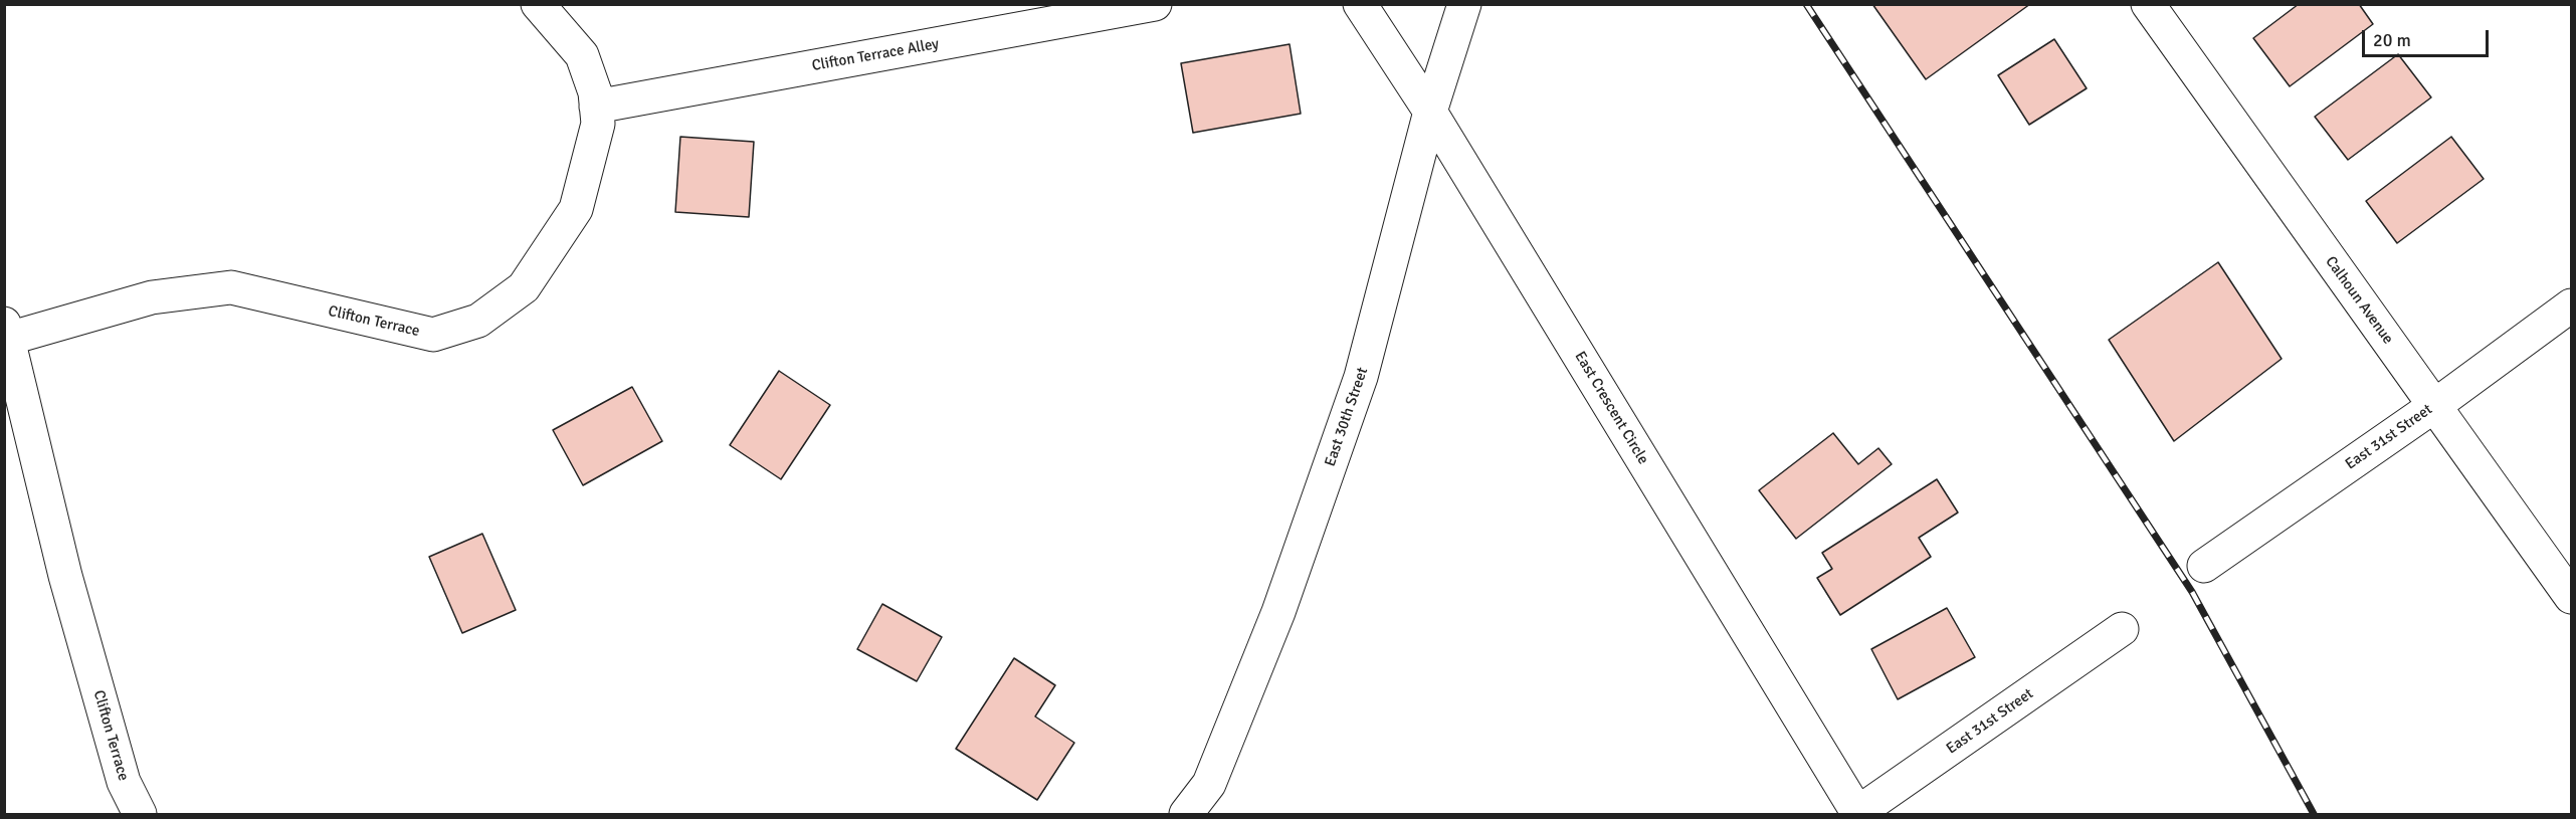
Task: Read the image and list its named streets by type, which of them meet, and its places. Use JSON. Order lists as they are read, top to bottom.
{
  "streets": {
    "street": [
      "Clifton Terrace Alley",
      "Calhoun Avenue",
      "Clifton Terrace",
      "East Crescent Circle",
      "East 30th Street",
      "East 31st Street"
    ]
  },
  "crossings": [
    ["Clifton Terrace Alley", "Clifton Terrace"],
    ["Calhoun Avenue", "East 31st Street"],
    ["East Crescent Circle", "East 30th Street"],
    ["East Crescent Circle", "East 31st Street"]
  ],
  "scale_bar": "20 m"
}
